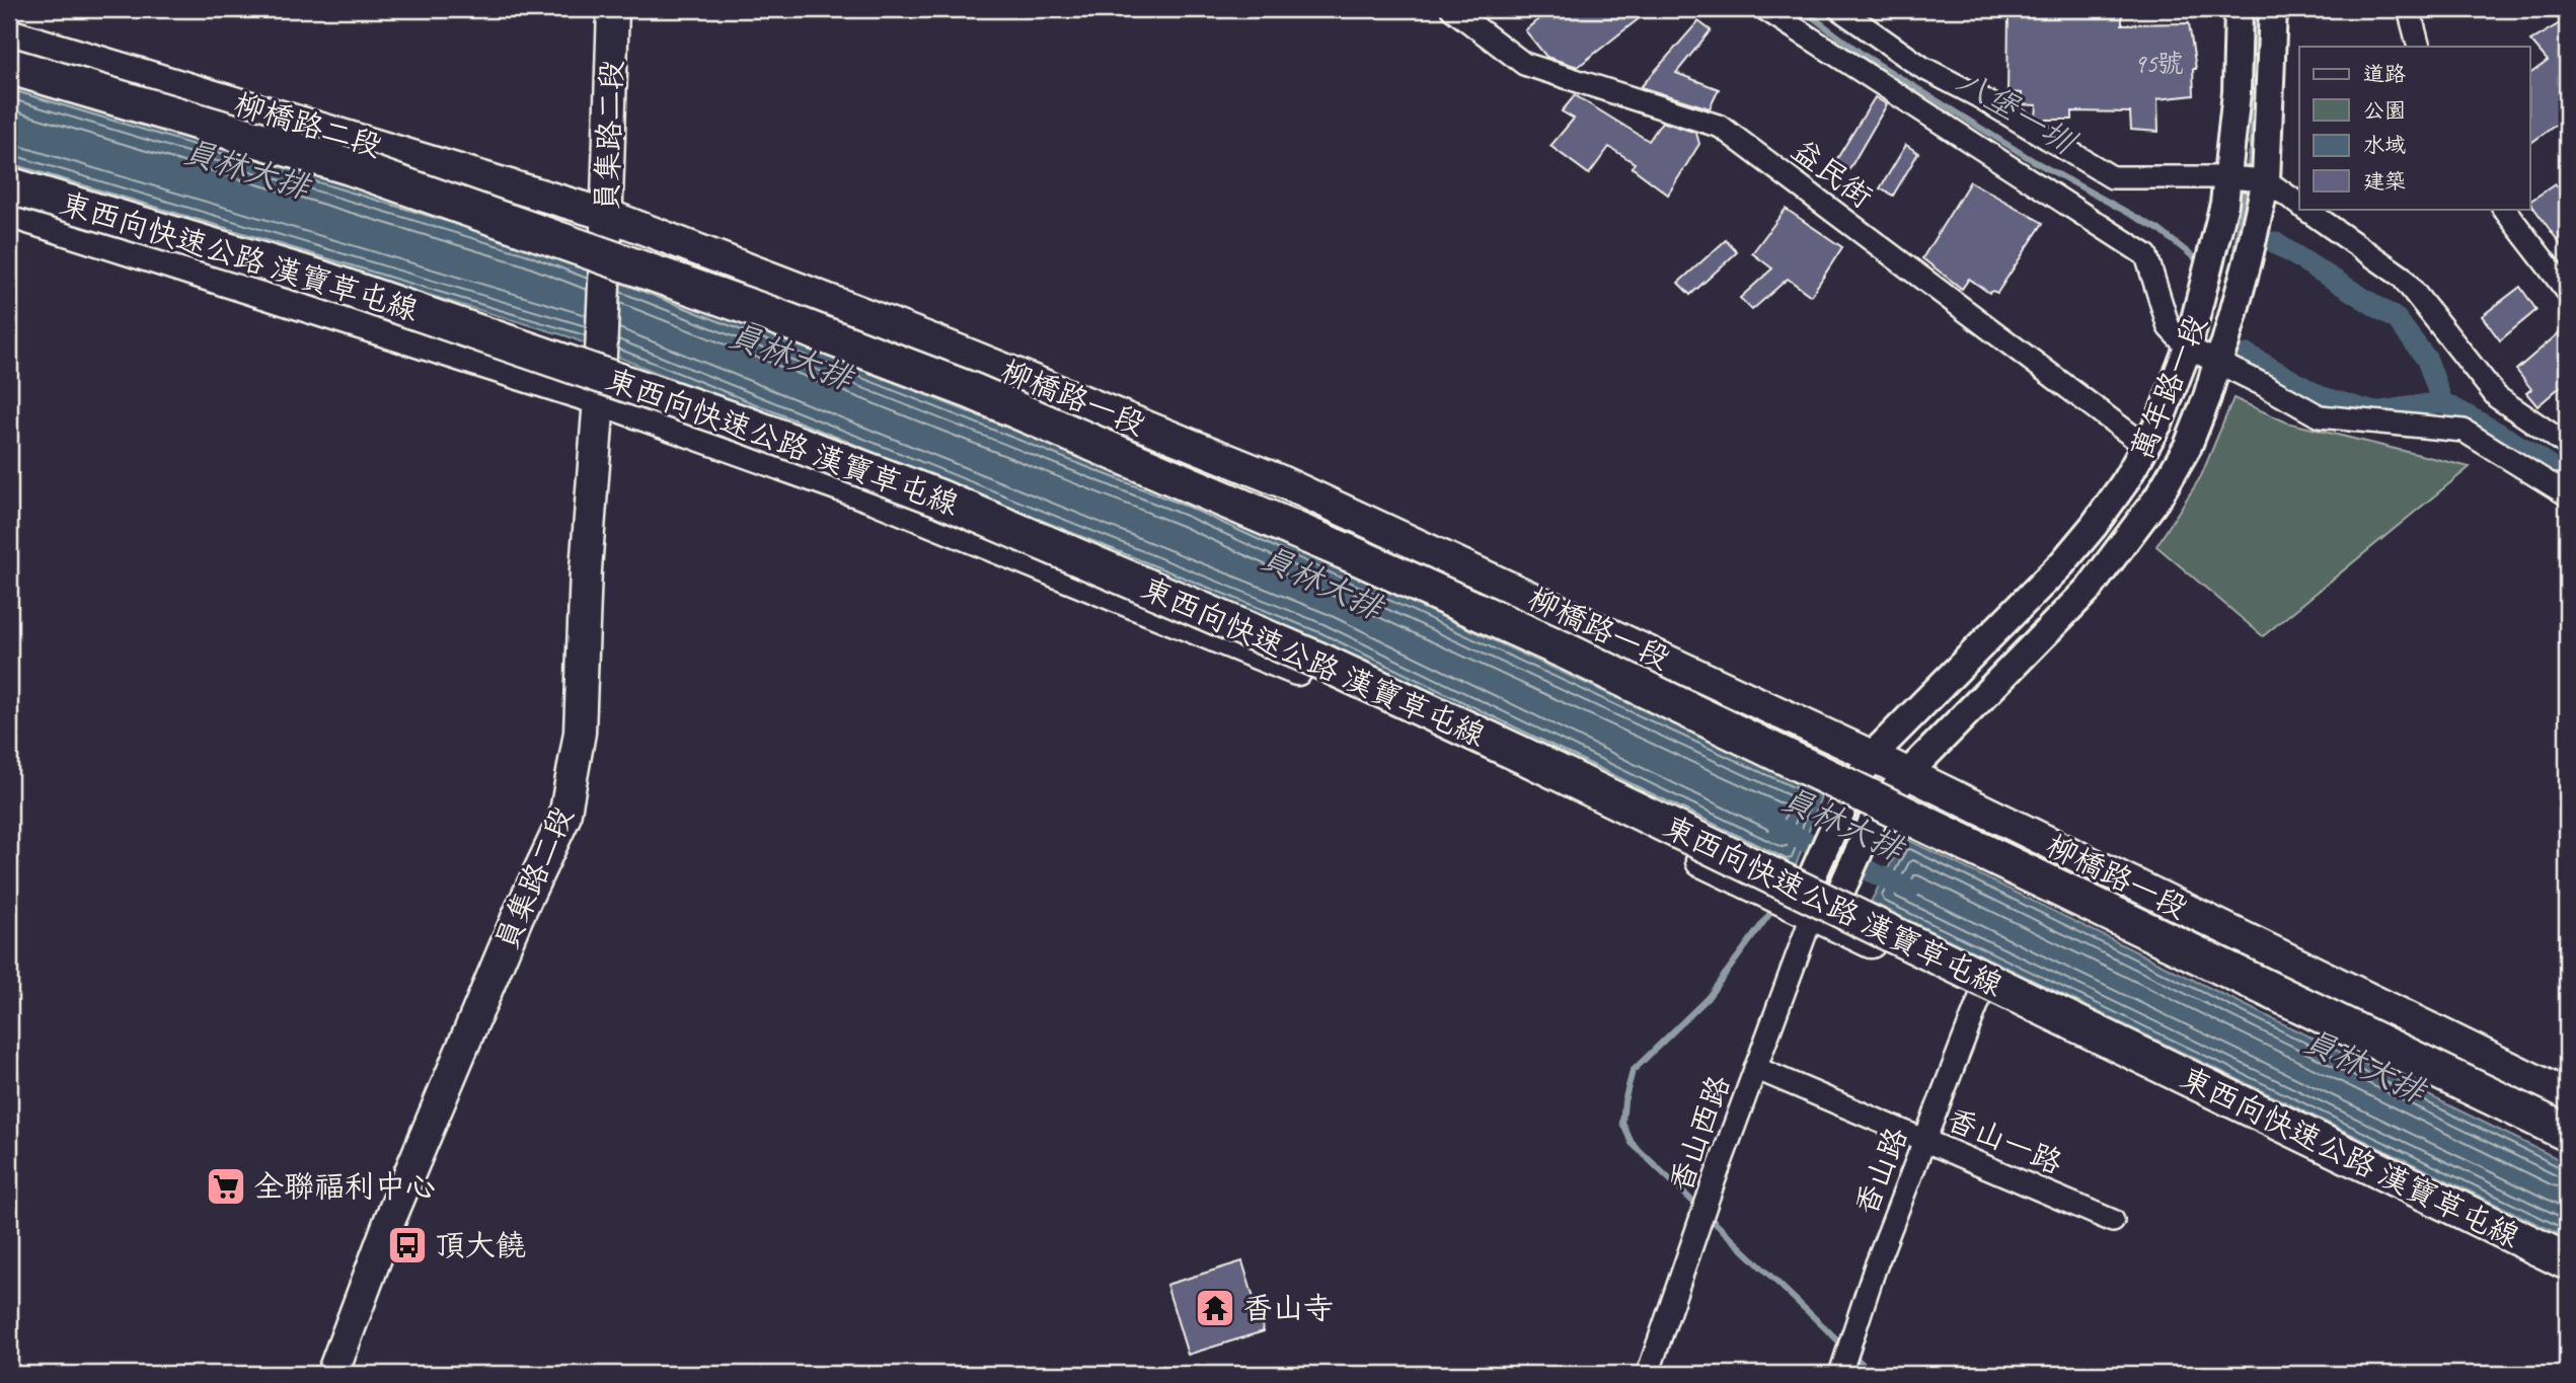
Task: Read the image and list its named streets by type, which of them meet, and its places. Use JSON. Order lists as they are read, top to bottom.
{
  "streets": {
    "highway": ["東西向快速公路 漢寶草屯線"],
    "main road": ["柳橋路二段", "員集路二段", "柳橋路一段"],
    "street": [
      "益民街",
      "萬年路一段",
      "香山西路",
      "香山一路",
      "香山路"
    ]
  },
  "crossings": [
    ["柳橋路二段", "員集路二段"],
    ["柳橋路二段", "柳橋路一段"],
    ["員集路二段", "柳橋路一段"],
    ["益民街", "萬年路一段"],
    ["萬年路一段", "柳橋路一段"],
    ["萬年路一段", "香山西路"],
    ["香山西路", "香山一路"],
    ["香山一路", "香山路"]
  ],
  "water": ["八堡一圳", "員林大排"],
  "places": {
    "supermarket": ["全聯福利中心"],
    "bus stop": ["頂大饒"],
    "temple": ["香山寺"]
  },
  "house_numbers": ["95號"],
  "legend": [
    "道路",
    "公園",
    "水域",
    "建築"
  ]
}
